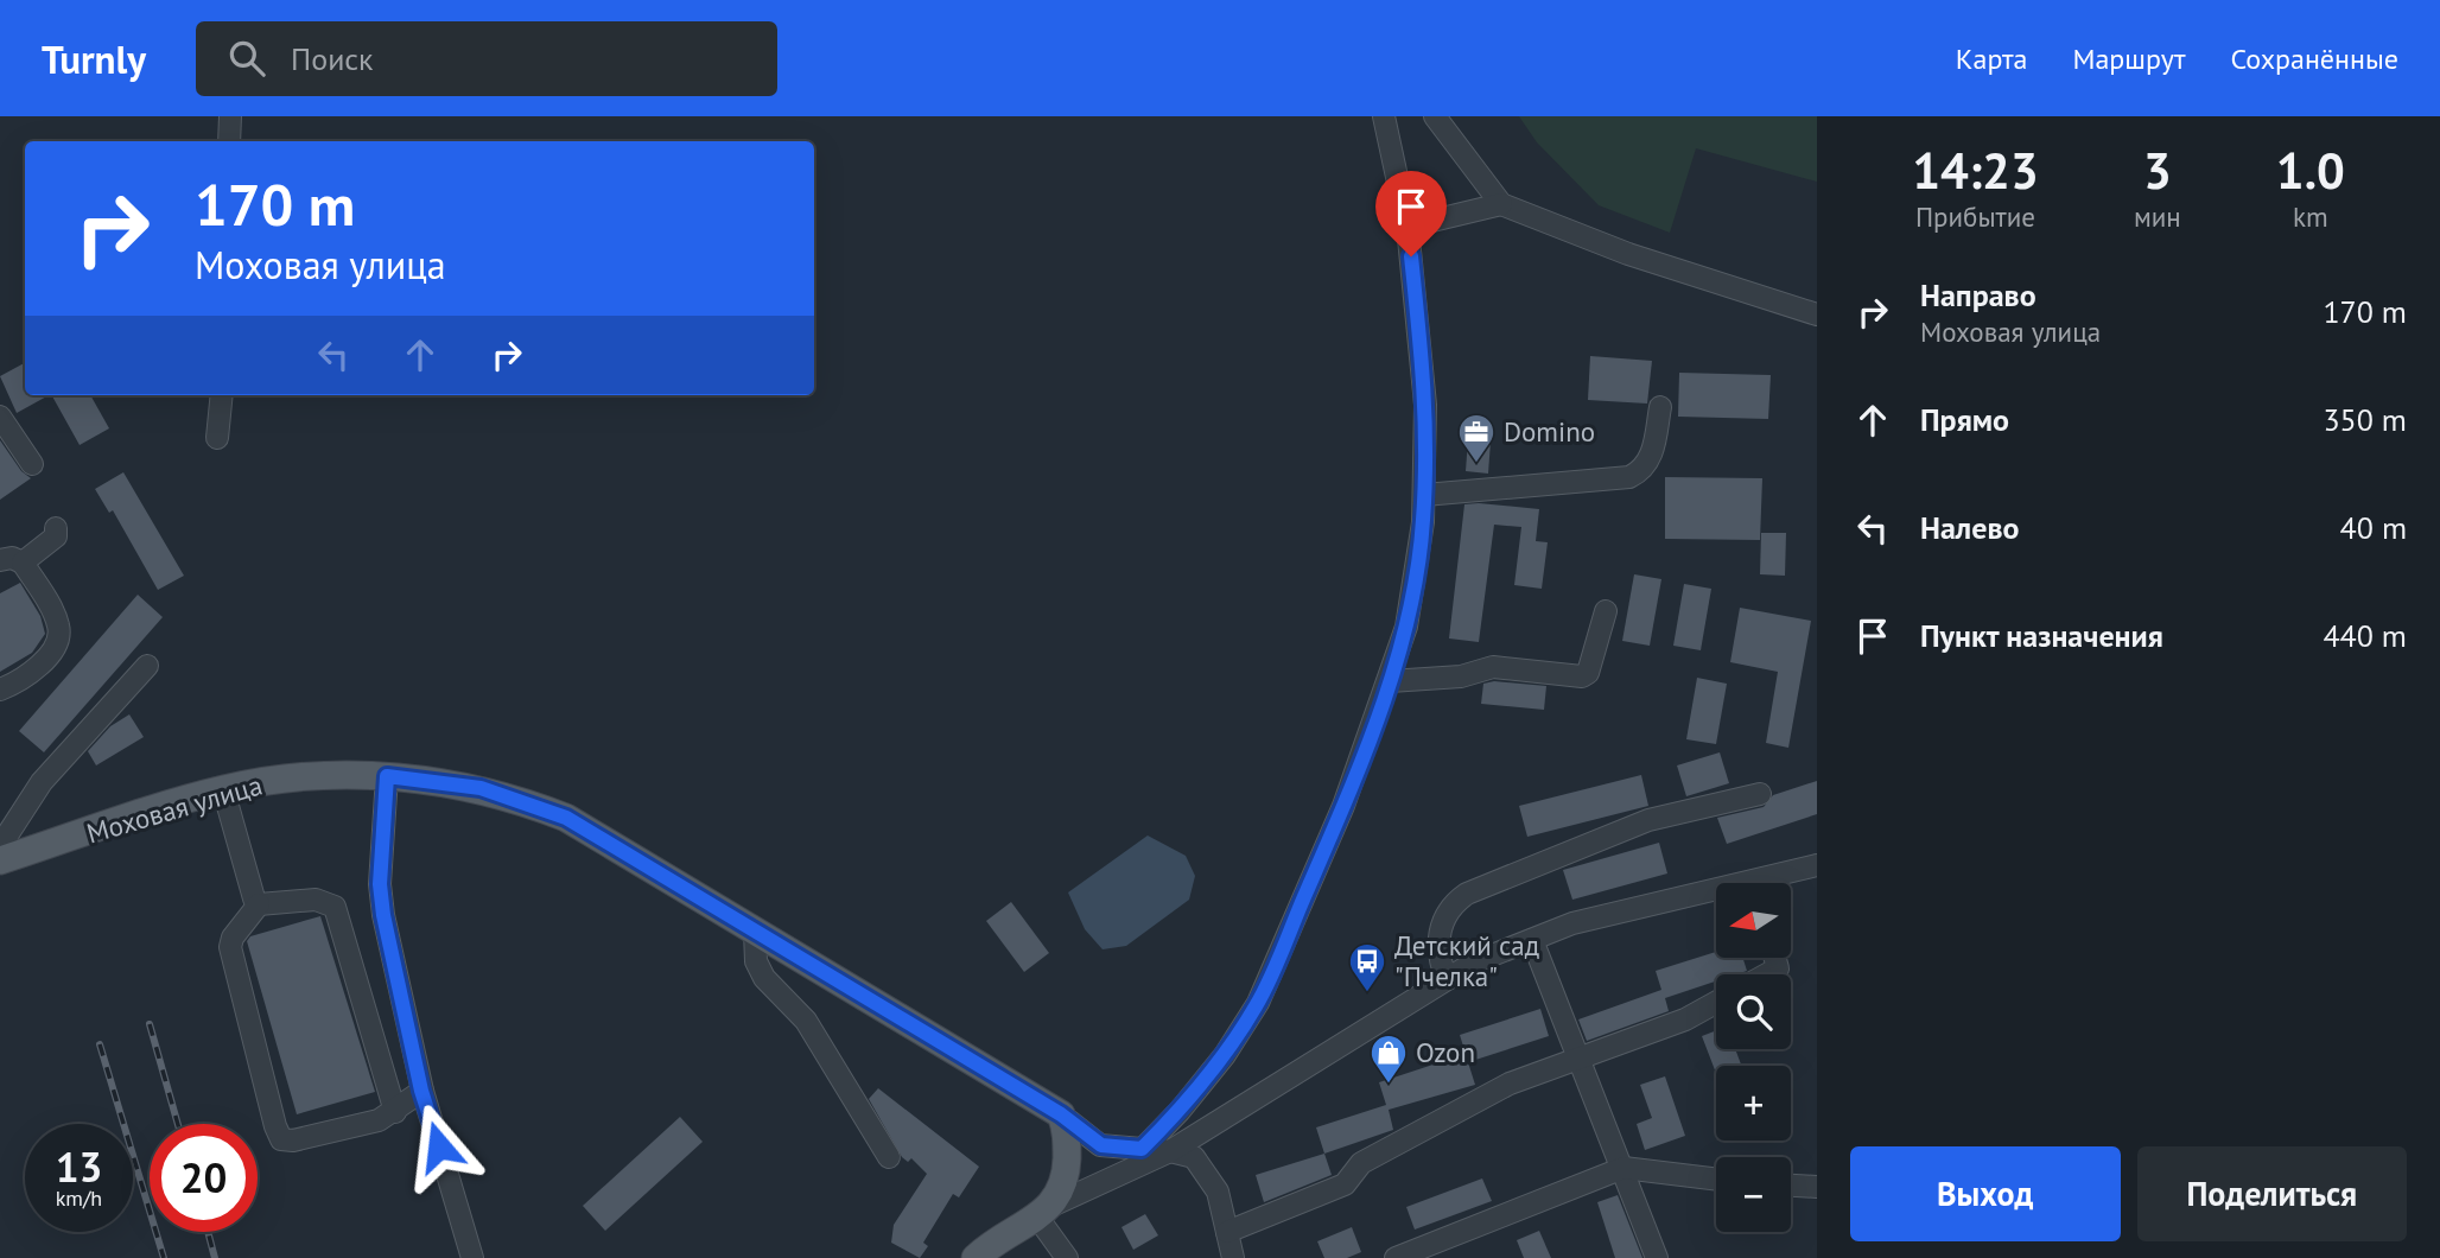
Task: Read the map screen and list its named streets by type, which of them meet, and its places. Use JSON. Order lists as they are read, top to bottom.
{
  "streets": {
    "main road": ["Моховая улица"]
  },
  "places": {
    "office": ["Domino"],
    "bus stop": ["Детский сад \"Пчелка\""],
    "shop": ["Ozon"]
  },
  "north": "left",
  "page": {
    "header": "Turnly",
    "search": "Поиск",
    "nav": ["Карта", "Маршрут", "Сохранённые"],
    "eta": [
      "14:23",
      "Прибытие",
      "3",
      "мин",
      "1.0",
      "km"
    ],
    "turn": ["170 m", "Моховая улица"],
    "list": [
      {
        "name": "Направо",
        "note": "Моховая улица",
        "value": "170 m"
      },
      {
        "name": "Прямо",
        "value": "350 m"
      },
      {
        "name": "Налево",
        "value": "40 m"
      },
      {
        "name": "Пункт назначения",
        "value": "440 m"
      }
    ],
    "map_buttons": ["+", "−"],
    "speed": "13 km/h",
    "limit": "20",
    "buttons": ["Выход", "Поделиться"]
  }
}
